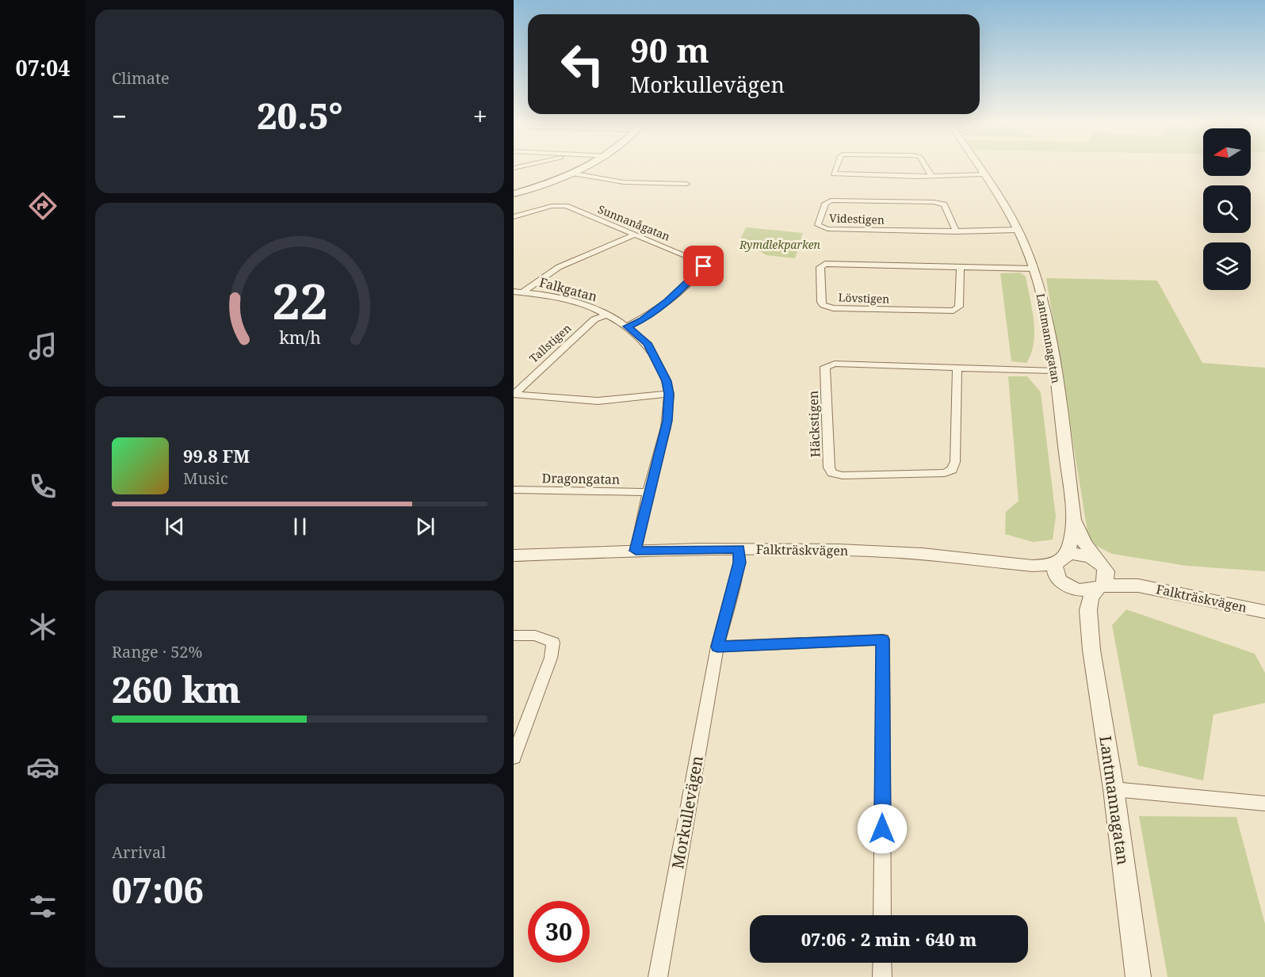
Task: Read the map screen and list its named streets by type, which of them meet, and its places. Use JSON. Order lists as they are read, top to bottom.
{
  "streets": {
    "street": [
      "Videstigen",
      "Sunnanågatan",
      "Falkgatan",
      "Lövstigen",
      "Lantmannagatan",
      "Tallstigen",
      "Häckstigen",
      "Dragongatan",
      "Falkträskvägen",
      "Morkullevägen"
    ]
  },
  "crossings": [
    ["Videstigen", "Lantmannagatan"],
    ["Sunnanågatan", "Falkgatan"],
    ["Falkgatan", "Tallstigen"],
    ["Falkgatan", "Dragongatan"],
    ["Falkgatan", "Falkträskvägen"],
    ["Lövstigen", "Lantmannagatan"],
    ["Lantmannagatan", "Häckstigen"],
    ["Lantmannagatan", "Falkträskvägen"],
    ["Falkträskvägen", "Morkullevägen"]
  ],
  "parks": ["Rymdlekparken"],
  "north": "left",
  "page": {
    "tabs": "07:04",
    "tile": [
      "Climate",
      ["Range · 52%", "260 km"],
      ["Arrival", "07:06"]
    ],
    "turn": ["90 m", "Morkullevägen"],
    "heat": ["−", "20.5°", "+"],
    "song": ["99.8 FM", "Music"],
    "limit": "30",
    "trip": "07:06 · 2 min · 640 m",
    "gauge": ["22", "km/h"]
  }
}
